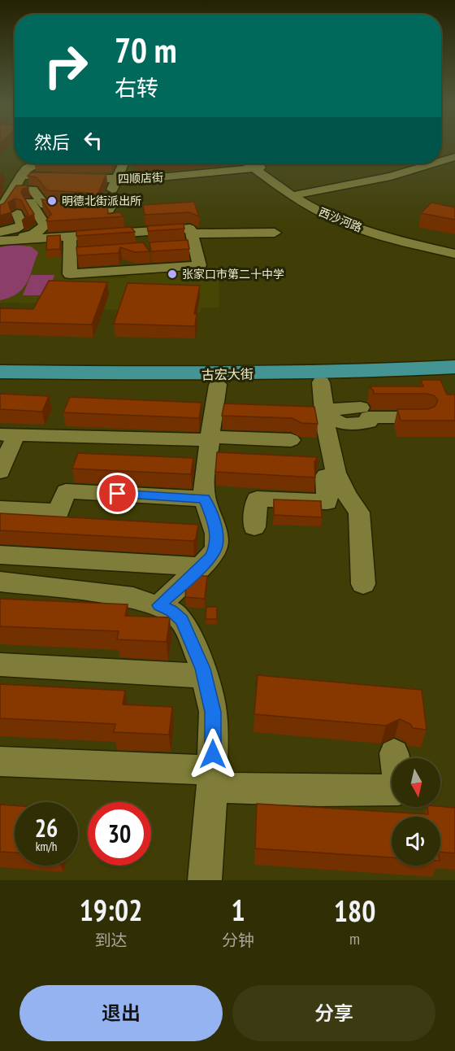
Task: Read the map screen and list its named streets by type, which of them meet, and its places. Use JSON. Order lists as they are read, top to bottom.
{
  "streets": {
    "main road": ["古宏大街"],
    "street": ["四顺店街", "西沙河路"]
  },
  "crossings": [
    ["四顺店街", "西沙河路"]
  ],
  "places": ["明德北街派出所", "张家口市第二十中学"],
  "north": "bottom",
  "page": {
    "turn": ["70 m", "右转"],
    "then": "然后",
    "speed": "26 km/h",
    "limit": "30",
    "eta": [
      "19:02",
      "到达",
      "1",
      "分钟",
      "180",
      "m"
    ],
    "buttons": ["退出", "分享"]
  }
}
